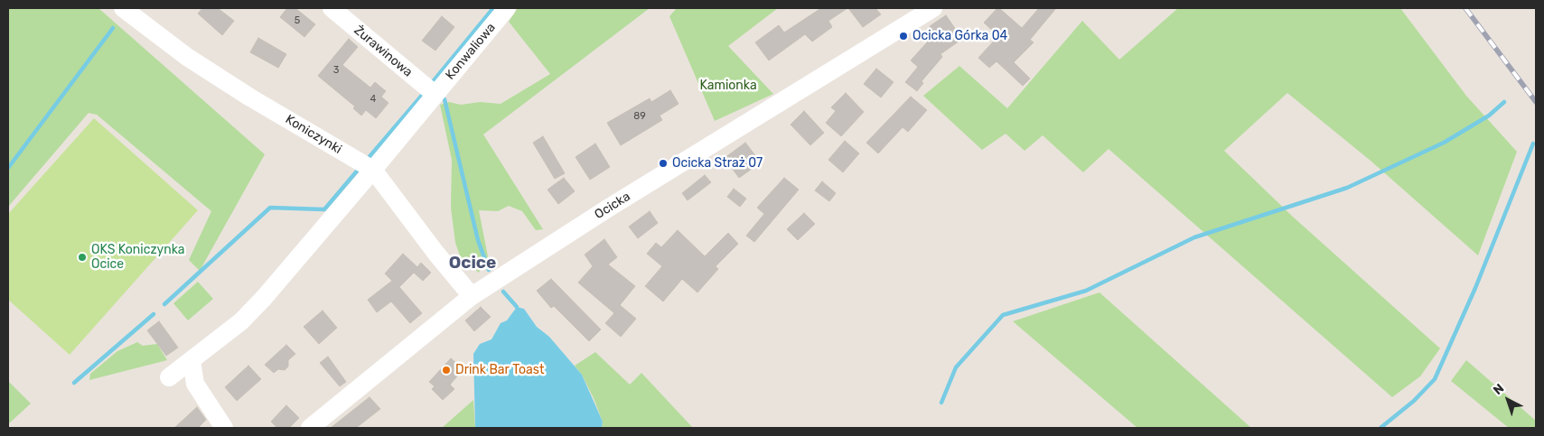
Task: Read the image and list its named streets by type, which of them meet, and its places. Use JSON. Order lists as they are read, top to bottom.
{
  "streets": {
    "street": [
      "Żurawinowa",
      "Konwaliowa",
      "Koniczynki",
      "Ocicka"
    ]
  },
  "crossings": [
    ["Żurawinowa", "Konwaliowa"],
    ["Konwaliowa", "Koniczynki"],
    ["Koniczynki", "Ocicka"]
  ],
  "districts": ["Ocice"],
  "parks": ["Kamionka"],
  "places": [
    "Ocicka Górka 04",
    "Ocicka Straż 07",
    "OKS Koniczynka Ocice",
    "Drink Bar Toast"
  ],
  "house_numbers": [
    "5",
    "3",
    "4",
    "89"
  ],
  "north": "top left"
}
